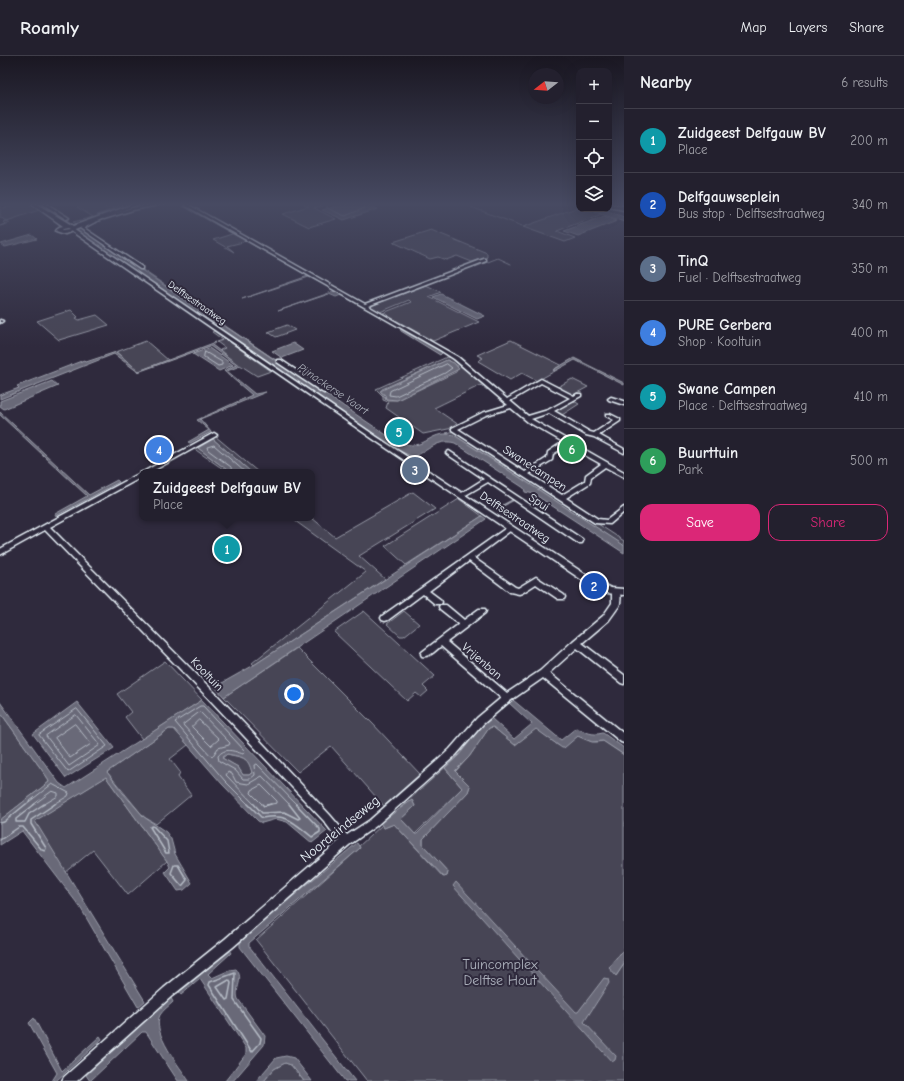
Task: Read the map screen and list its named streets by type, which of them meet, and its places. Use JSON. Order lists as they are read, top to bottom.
{
  "streets": {
    "street": [
      "Delftsestraatweg",
      "Swanecampen",
      "Spui",
      "Vrijenban",
      "Kooltuin",
      "Noordeindseweg"
    ]
  },
  "crossings": [
    ["Delftsestraatweg", "Noordeindseweg"],
    ["Vrijenban", "Noordeindseweg"],
    ["Kooltuin", "Noordeindseweg"]
  ],
  "water": ["Pijnackerse Vaart"],
  "parks": ["Tuincomplex Delftse Hout"],
  "north": "left",
  "page": {
    "header": "Roamly",
    "nav": ["Map", "Layers", "Share"],
    "heading": ["Nearby", "6 results"],
    "map_buttons": ["+", "−"],
    "list": [
      {
        "mark": "1",
        "name": "Zuidgeest Delfgauw BV",
        "note": "Place",
        "value": "200 m"
      },
      {
        "mark": "2",
        "name": "Delfgauwseplein",
        "note": "Bus stop · Delftsestraatweg",
        "value": "340 m"
      },
      {
        "mark": "3",
        "name": "TinQ",
        "note": "Fuel · Delftsestraatweg",
        "value": "350 m"
      },
      {
        "mark": "4",
        "name": "PURE Gerbera",
        "note": "Shop · Kooltuin",
        "value": "400 m"
      },
      {
        "mark": "5",
        "name": "Swane Campen",
        "note": "Place · Delftsestraatweg",
        "value": "410 m"
      },
      {
        "mark": "6",
        "name": "Buurttuin",
        "note": "Park",
        "value": "500 m"
      }
    ],
    "pins": [
      "5",
      "6",
      "4",
      "3",
      "1",
      "2"
    ],
    "popup": ["Zuidgeest Delfgauw BV", "Place"],
    "buttons": ["Save", "Share"]
  }
}
